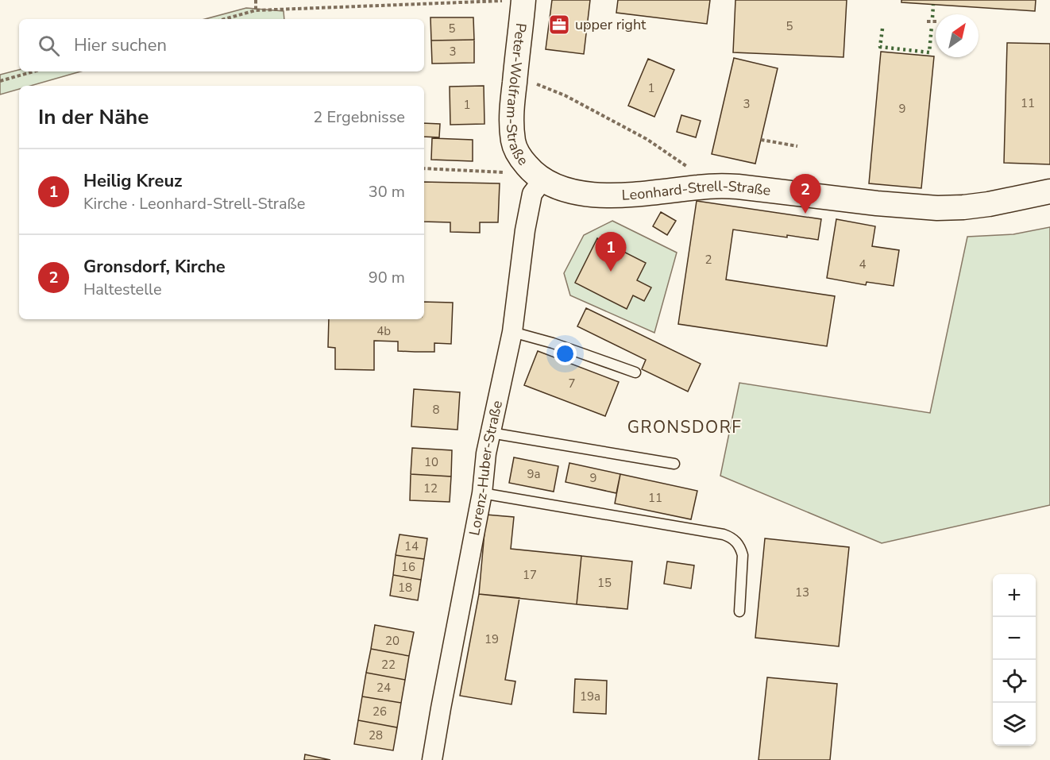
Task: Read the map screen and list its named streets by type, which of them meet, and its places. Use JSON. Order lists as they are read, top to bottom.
{
  "streets": {
    "street": ["Peter-Wolfram-Straße", "Leonhard-Strell-Straße", "Lorenz-Huber-Straße"]
  },
  "crossings": [
    ["Peter-Wolfram-Straße", "Leonhard-Strell-Straße"],
    ["Peter-Wolfram-Straße", "Lorenz-Huber-Straße"],
    ["Leonhard-Strell-Straße", "Lorenz-Huber-Straße"]
  ],
  "districts": ["GRONSDORF"],
  "places": {
    "office": ["upper right"]
  },
  "house_numbers": [
    "5",
    "5",
    "3",
    "1",
    "11",
    "3",
    "1",
    "9",
    "2",
    "4",
    "4b",
    "7",
    "8",
    "10",
    "9a",
    "9",
    "12",
    "11",
    "14",
    "16",
    "17",
    "15",
    "18",
    "13",
    "19",
    "20",
    "22",
    "24",
    "19a",
    "26",
    "28"
  ],
  "north": "top right",
  "page": {
    "search": "Hier suchen",
    "heading": ["In der Nähe", "2 Ergebnisse"],
    "list": [
      {
        "mark": "1",
        "name": "Heilig Kreuz",
        "note": "Kirche · Leonhard-Strell-Straße",
        "value": "30 m"
      },
      {
        "mark": "2",
        "name": "Gronsdorf, Kirche",
        "note": "Haltestelle",
        "value": "90 m"
      }
    ],
    "pins": ["2", "1"],
    "map_buttons": ["+", "−"]
  }
}
